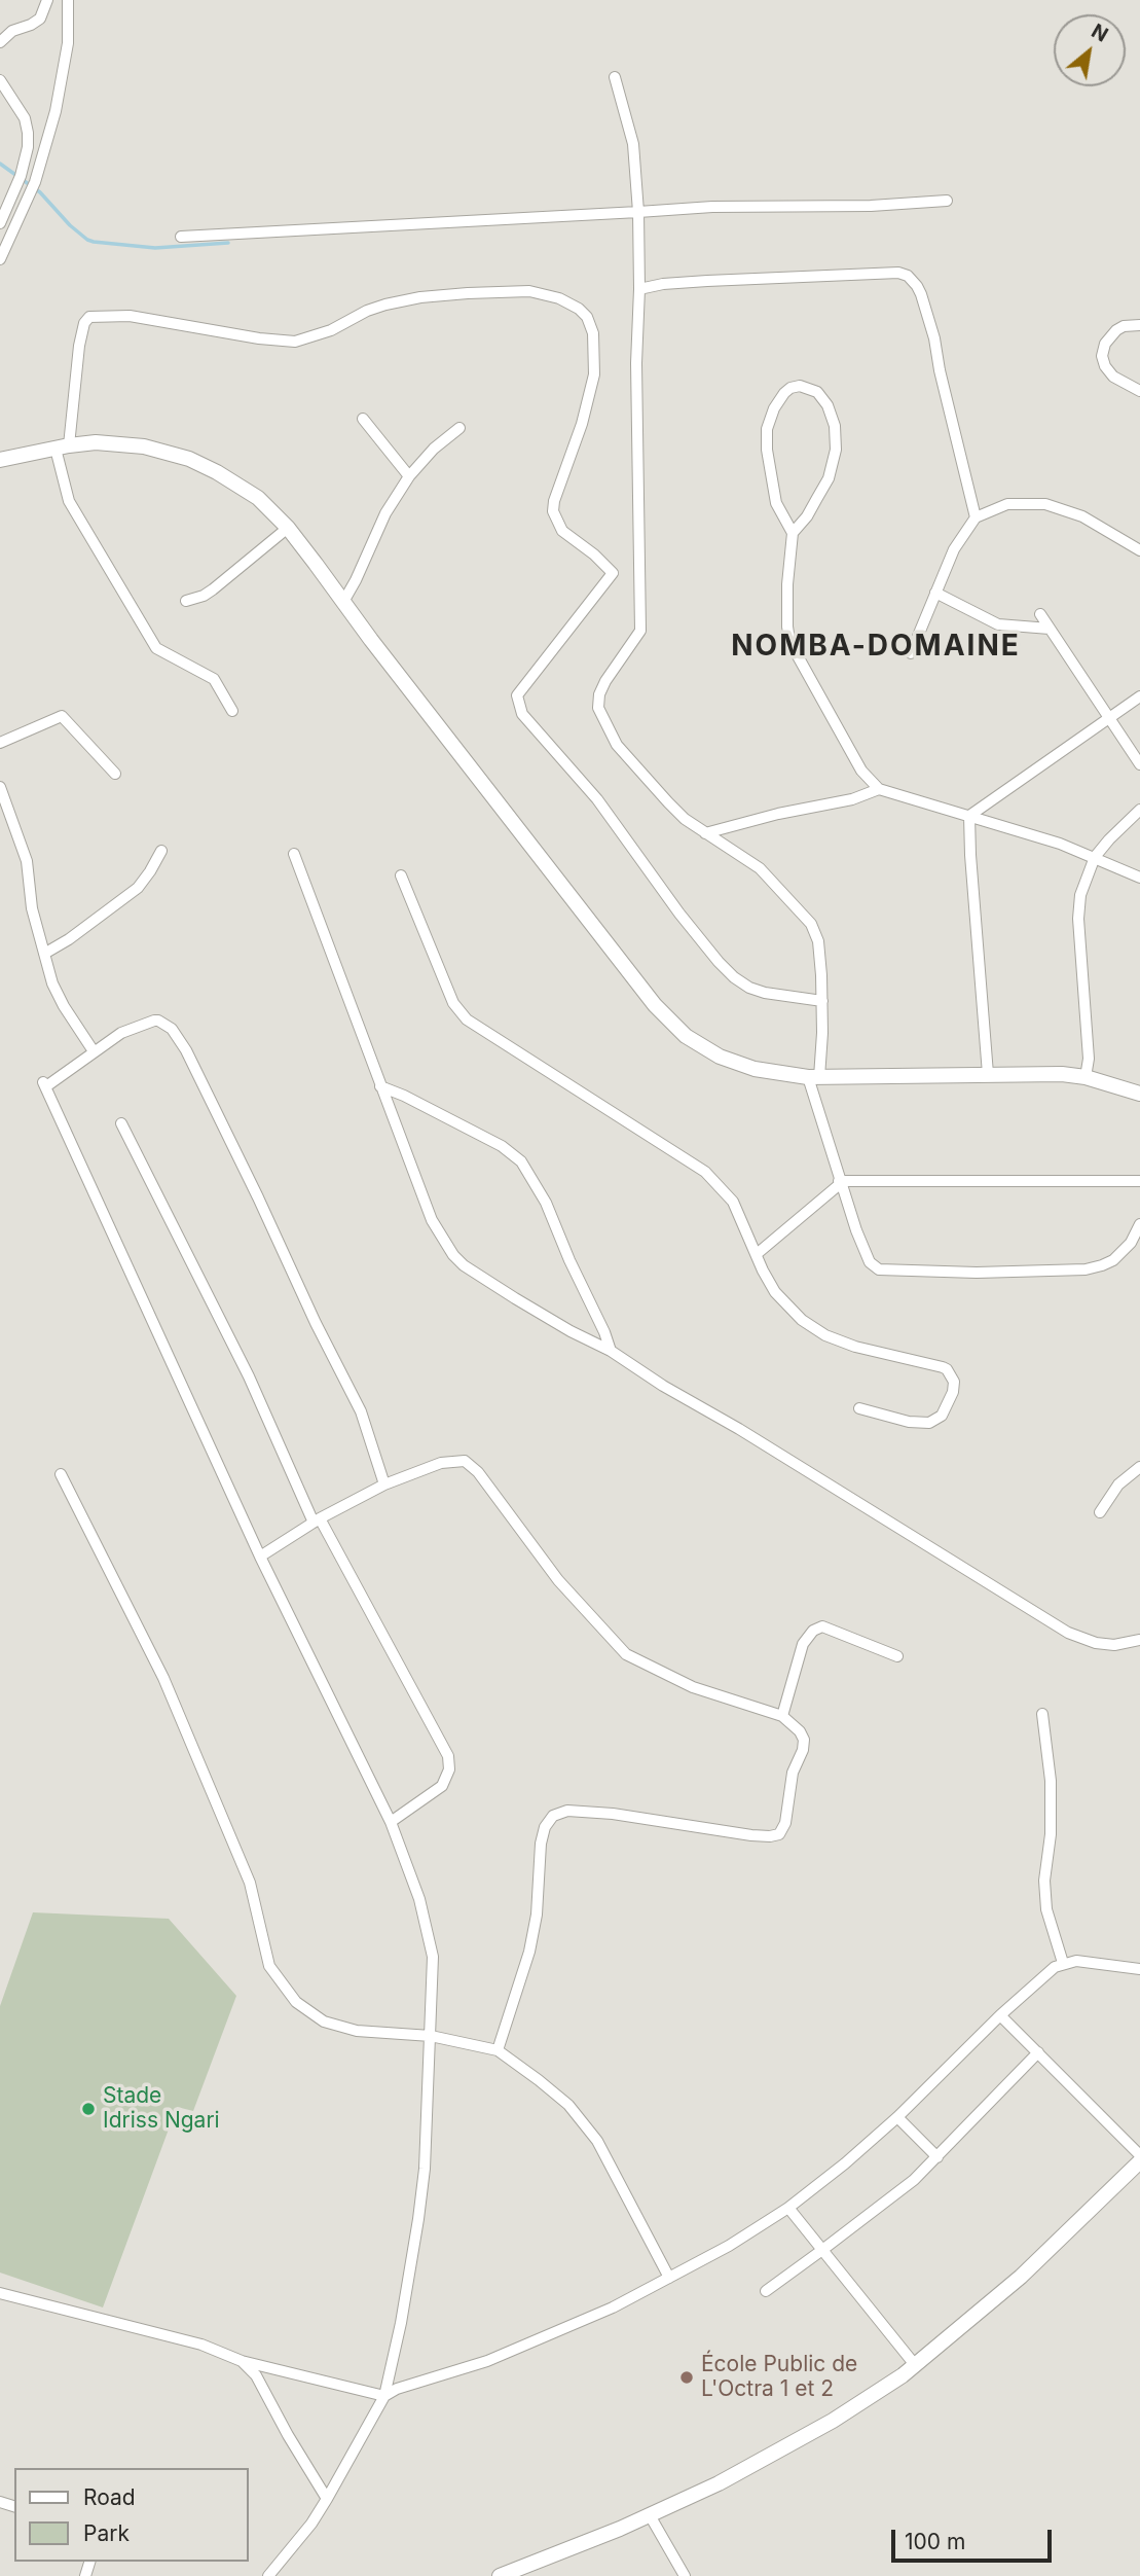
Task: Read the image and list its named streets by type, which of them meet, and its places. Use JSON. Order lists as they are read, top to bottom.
{
  "districts": ["NOMBA-DOMAINE"],
  "places": ["Stade Idriss Ngari", "École Public de L'Octra 1 et 2"],
  "legend": ["Road", "Park"],
  "scale_bar": "100 m",
  "north": "top right"
}
